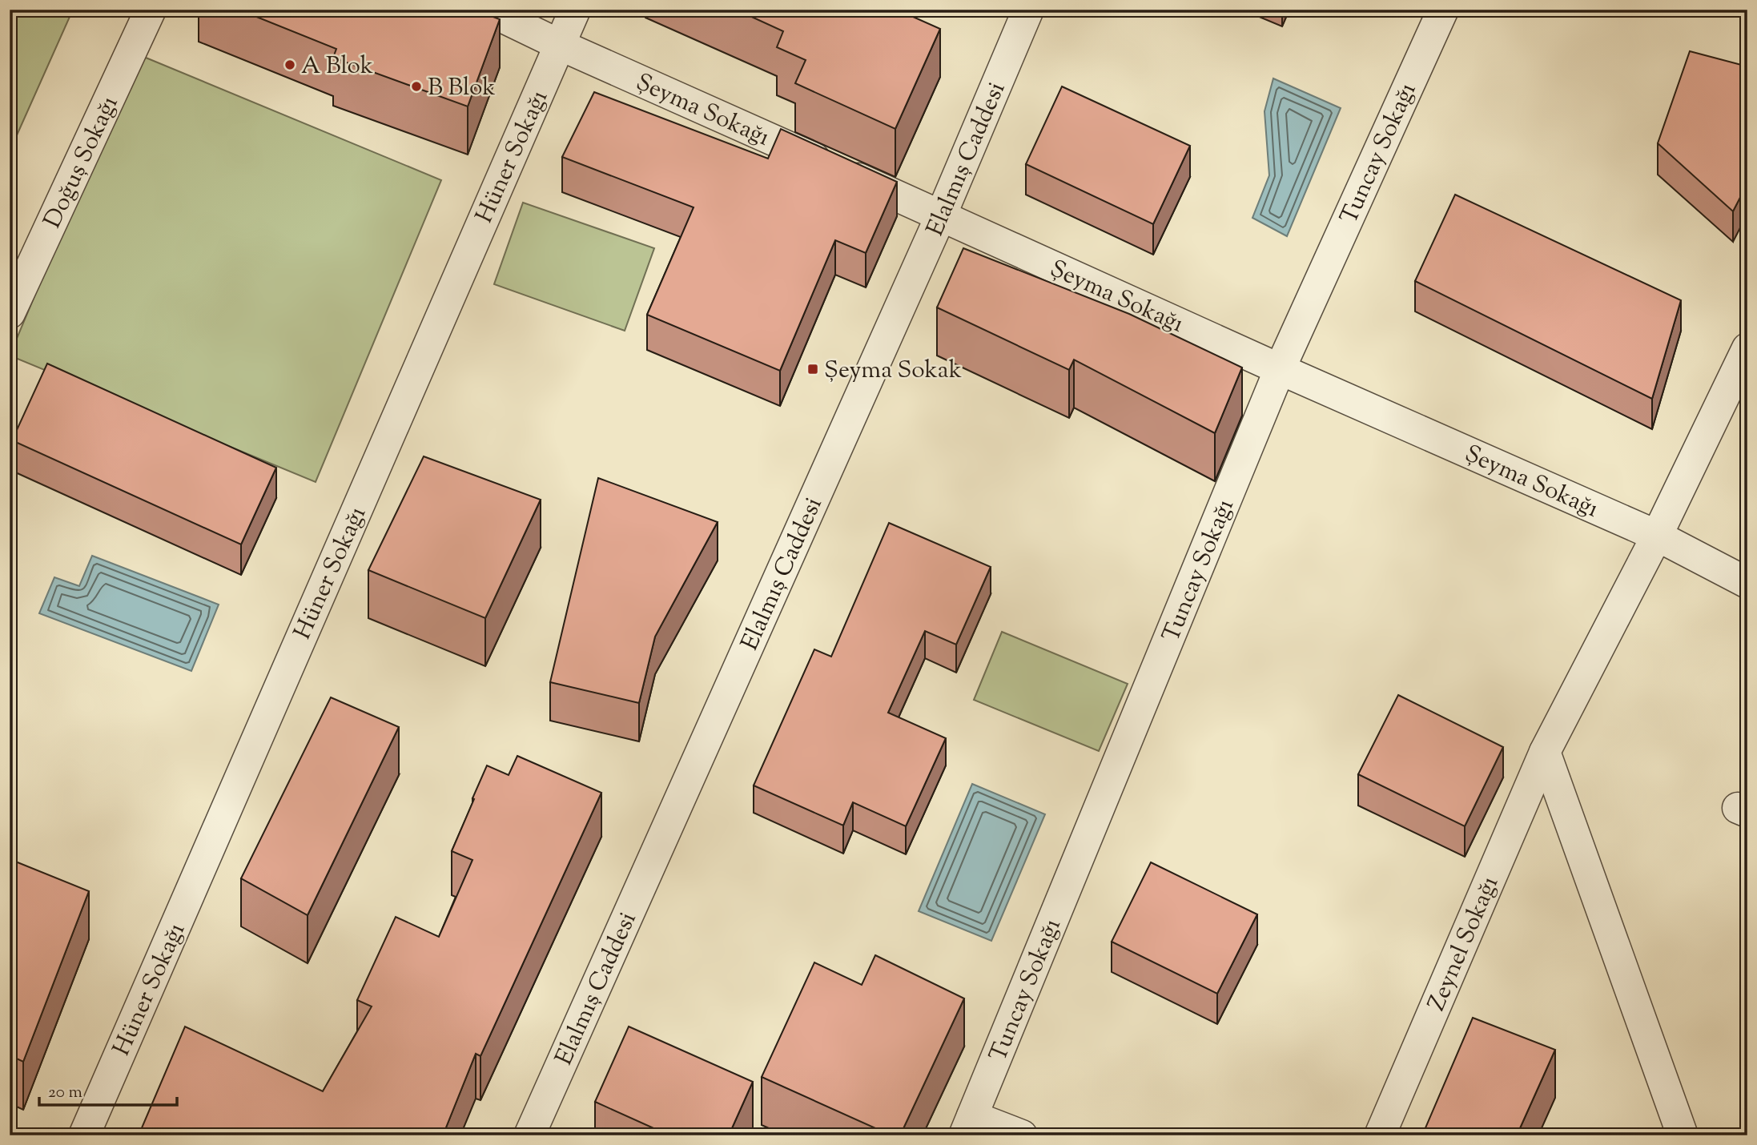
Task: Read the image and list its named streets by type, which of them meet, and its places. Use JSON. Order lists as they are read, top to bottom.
{
  "streets": {
    "street": [
      "Şeyma Sokağı",
      "Tuncay Sokağı",
      "Hüner Sokağı",
      "Elalmış Caddesi",
      "Doğuş Sokağı",
      "Zeynel Sokağı"
    ]
  },
  "crossings": [
    ["Şeyma Sokağı", "Tuncay Sokağı"],
    ["Şeyma Sokağı", "Hüner Sokağı"],
    ["Şeyma Sokağı", "Elalmış Caddesi"],
    ["Şeyma Sokağı", "Zeynel Sokağı"]
  ],
  "places": {
    "other": ["A Blok", "B Blok"],
    "transit": ["Şeyma Sokak"]
  },
  "scale_bar": "20 m"
}
